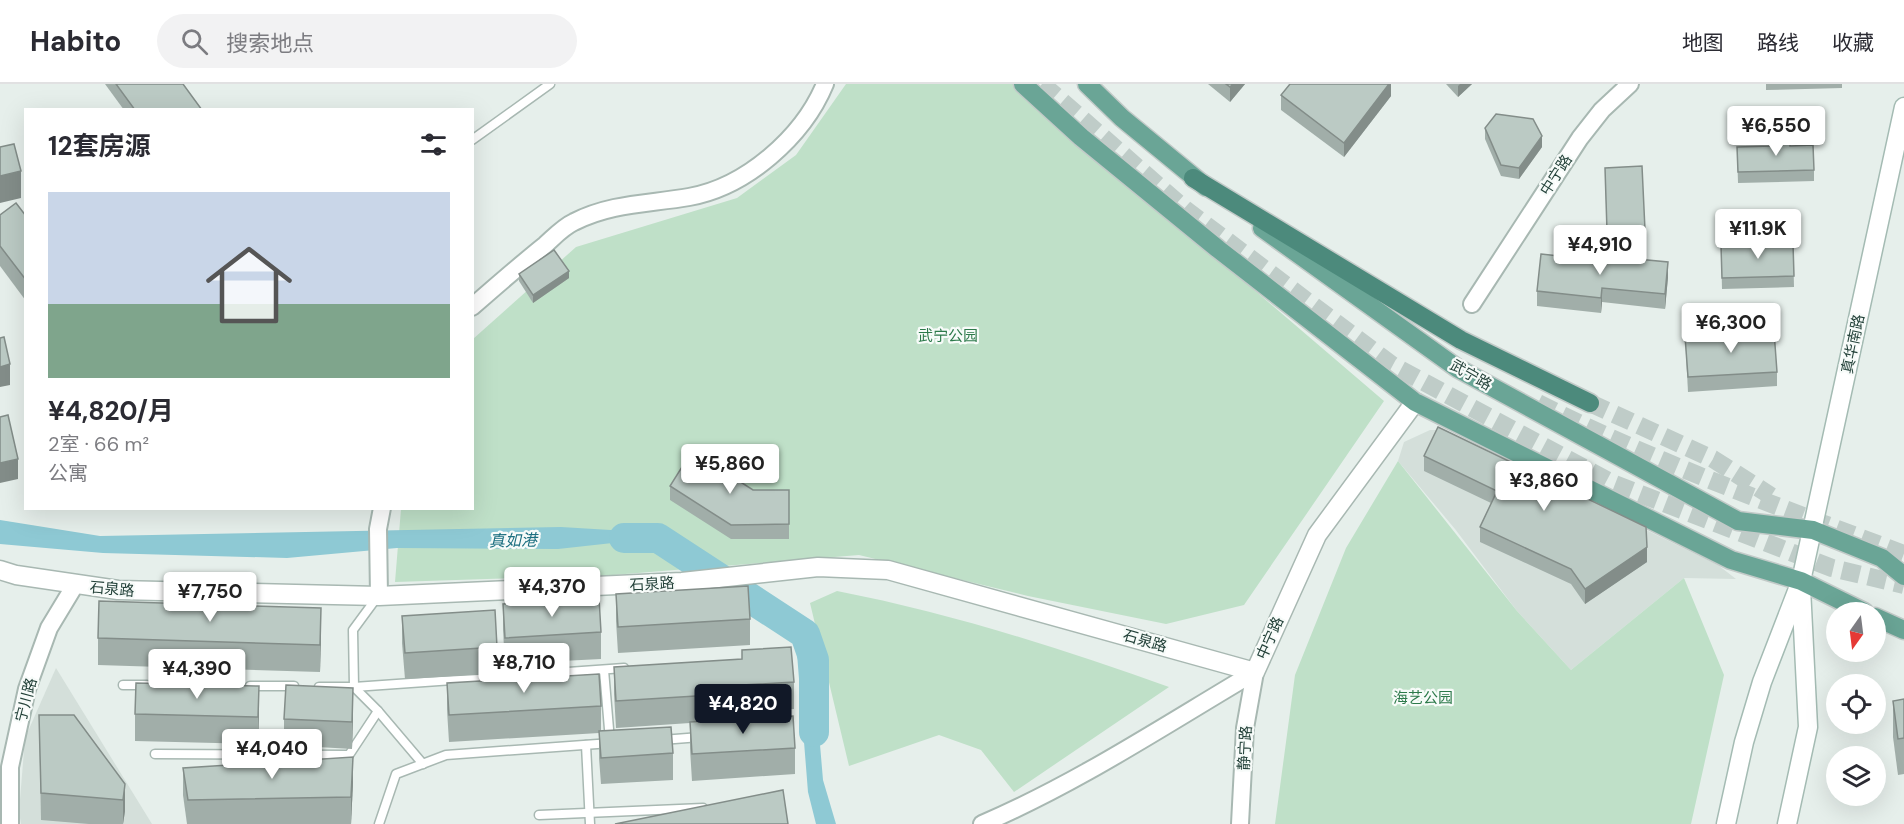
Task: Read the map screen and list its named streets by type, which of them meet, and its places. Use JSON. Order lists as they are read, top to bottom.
{
  "streets": {
    "main road": ["武宁路"],
    "street": [
      "中宁路",
      "真华南路",
      "石泉路",
      "宁川路",
      "静宁路"
    ]
  },
  "crossings": [
    ["中宁路", "石泉路"],
    ["中宁路", "静宁路"],
    ["真华南路", "武宁路"],
    ["石泉路", "宁川路"],
    ["石泉路", "静宁路"]
  ],
  "water": ["真如港"],
  "parks": ["武宁公园", "海艺公园"],
  "north": "bottom",
  "page": {
    "header": "Habito",
    "search": "搜索地点",
    "nav": ["地图", "路线", "收藏"],
    "price": [
      "¥6,550",
      "¥11.9K",
      "¥4,910",
      "¥6,300",
      "¥5,860",
      "¥3,860",
      "¥4,370",
      "¥7,750",
      "¥8,710",
      "¥4,390",
      "¥4,820",
      "¥4,040"
    ],
    "heading": "12套房源",
    "list": [
      {
        "name": "¥4,820/月",
        "note": "2室 · 66 m² · 公寓"
      }
    ]
  }
}
